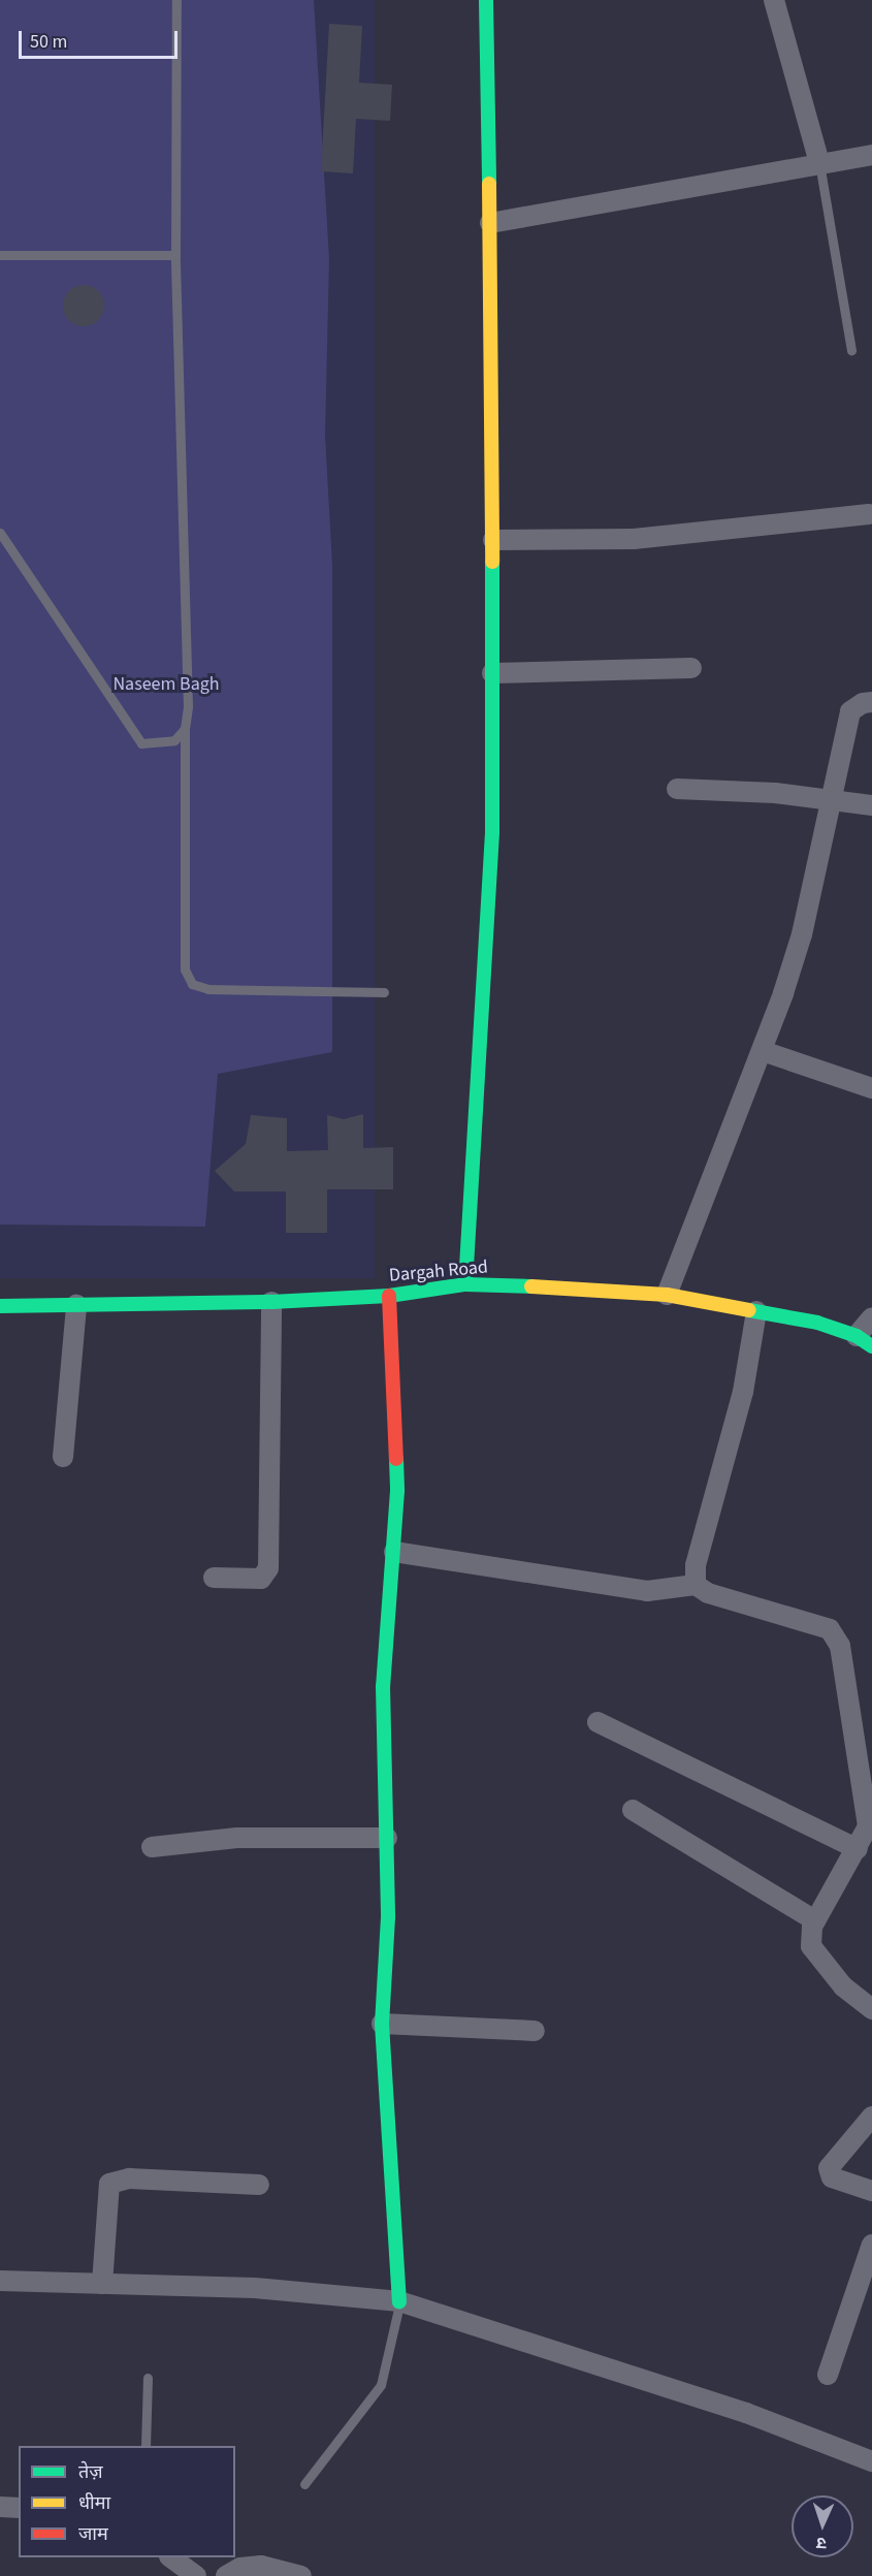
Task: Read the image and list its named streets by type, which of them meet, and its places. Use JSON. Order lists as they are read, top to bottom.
{
  "streets": {
    "street": ["Dargah Road"]
  },
  "parks": ["Naseem Bagh"],
  "legend": ["तेज़", "धीमा", "जाम"],
  "scale_bar": "50 m",
  "north": "bottom"
}
